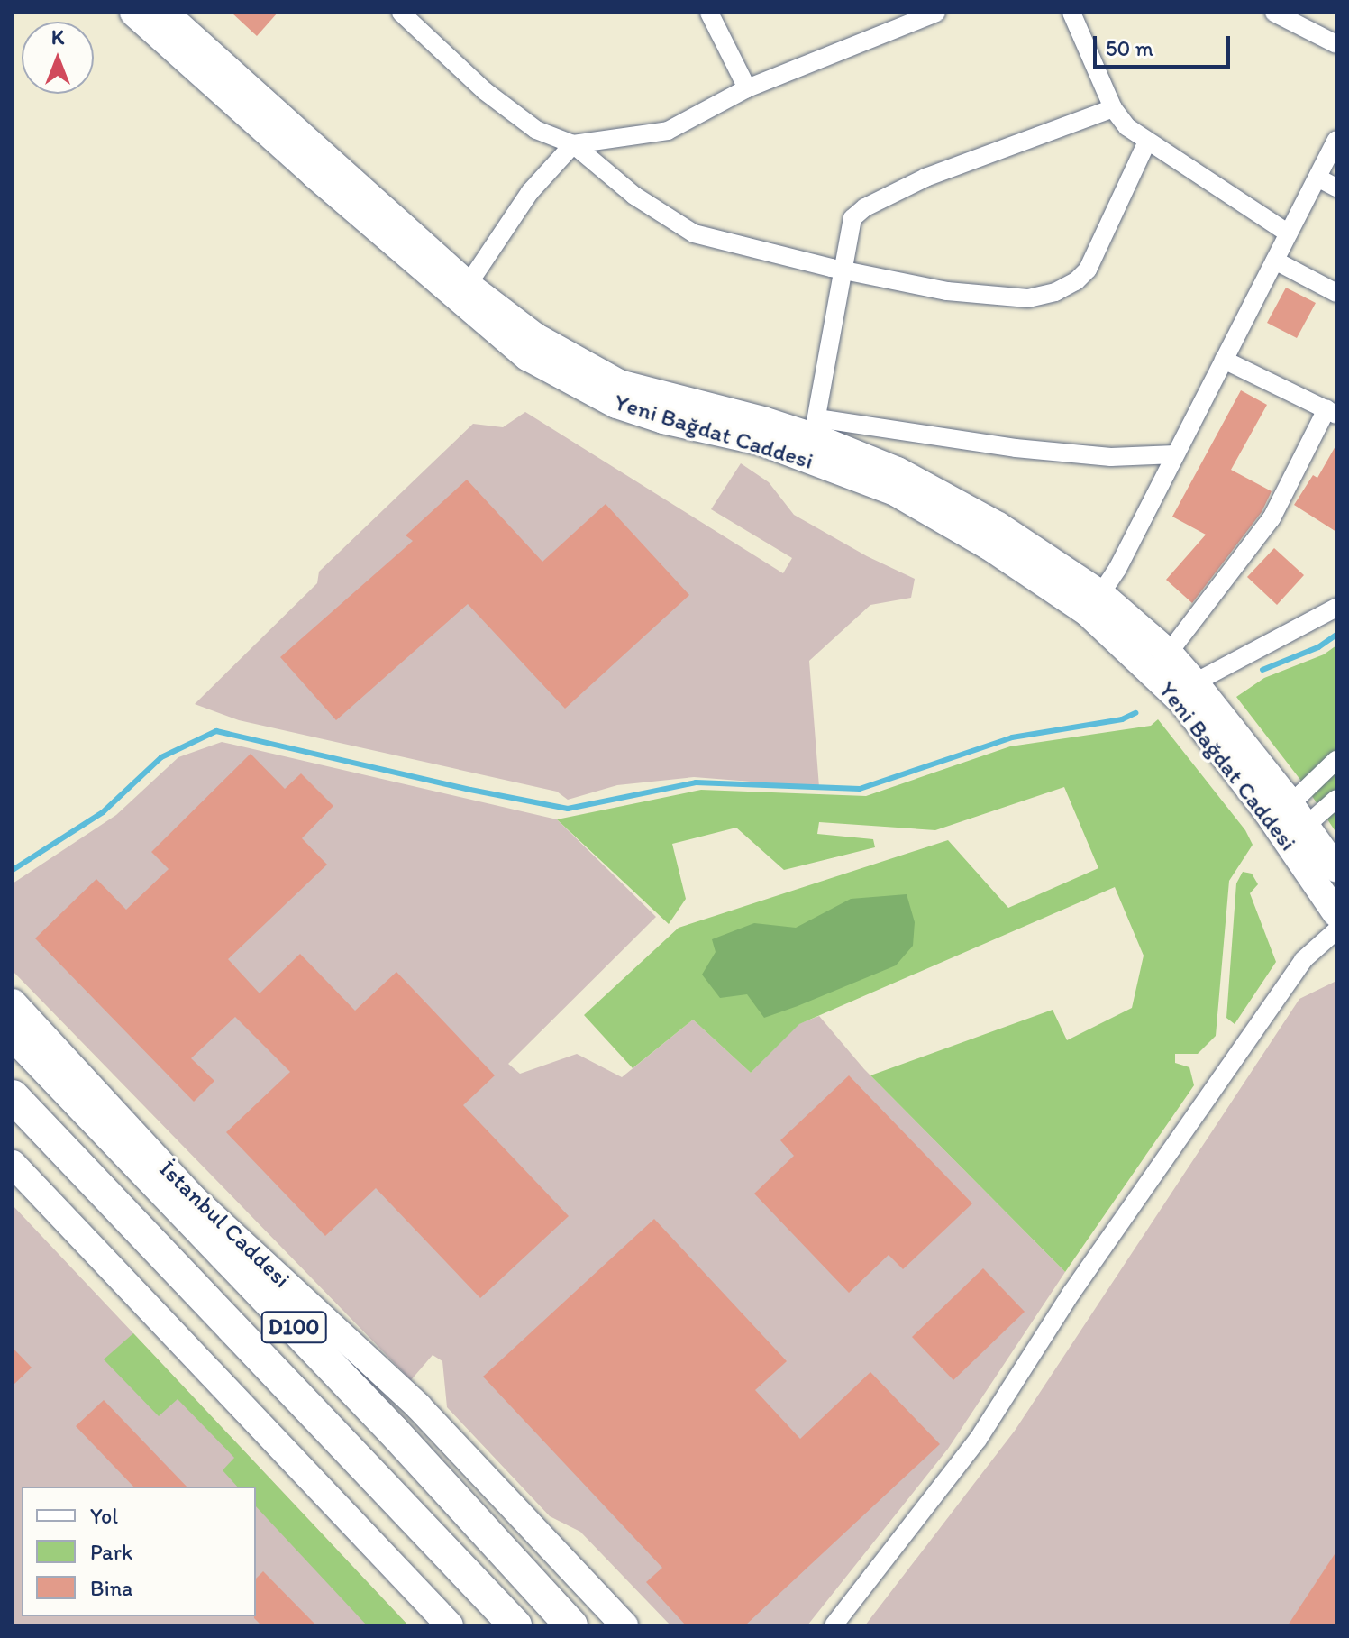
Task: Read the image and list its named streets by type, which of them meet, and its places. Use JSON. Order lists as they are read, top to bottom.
{
  "streets": {
    "highway": ["D100"],
    "main road": ["Yeni Bağdat Caddesi", "İstanbul Caddesi"]
  },
  "legend": ["Yol", "Park", "Bina"],
  "scale_bar": "50 m",
  "north": "top"
}
